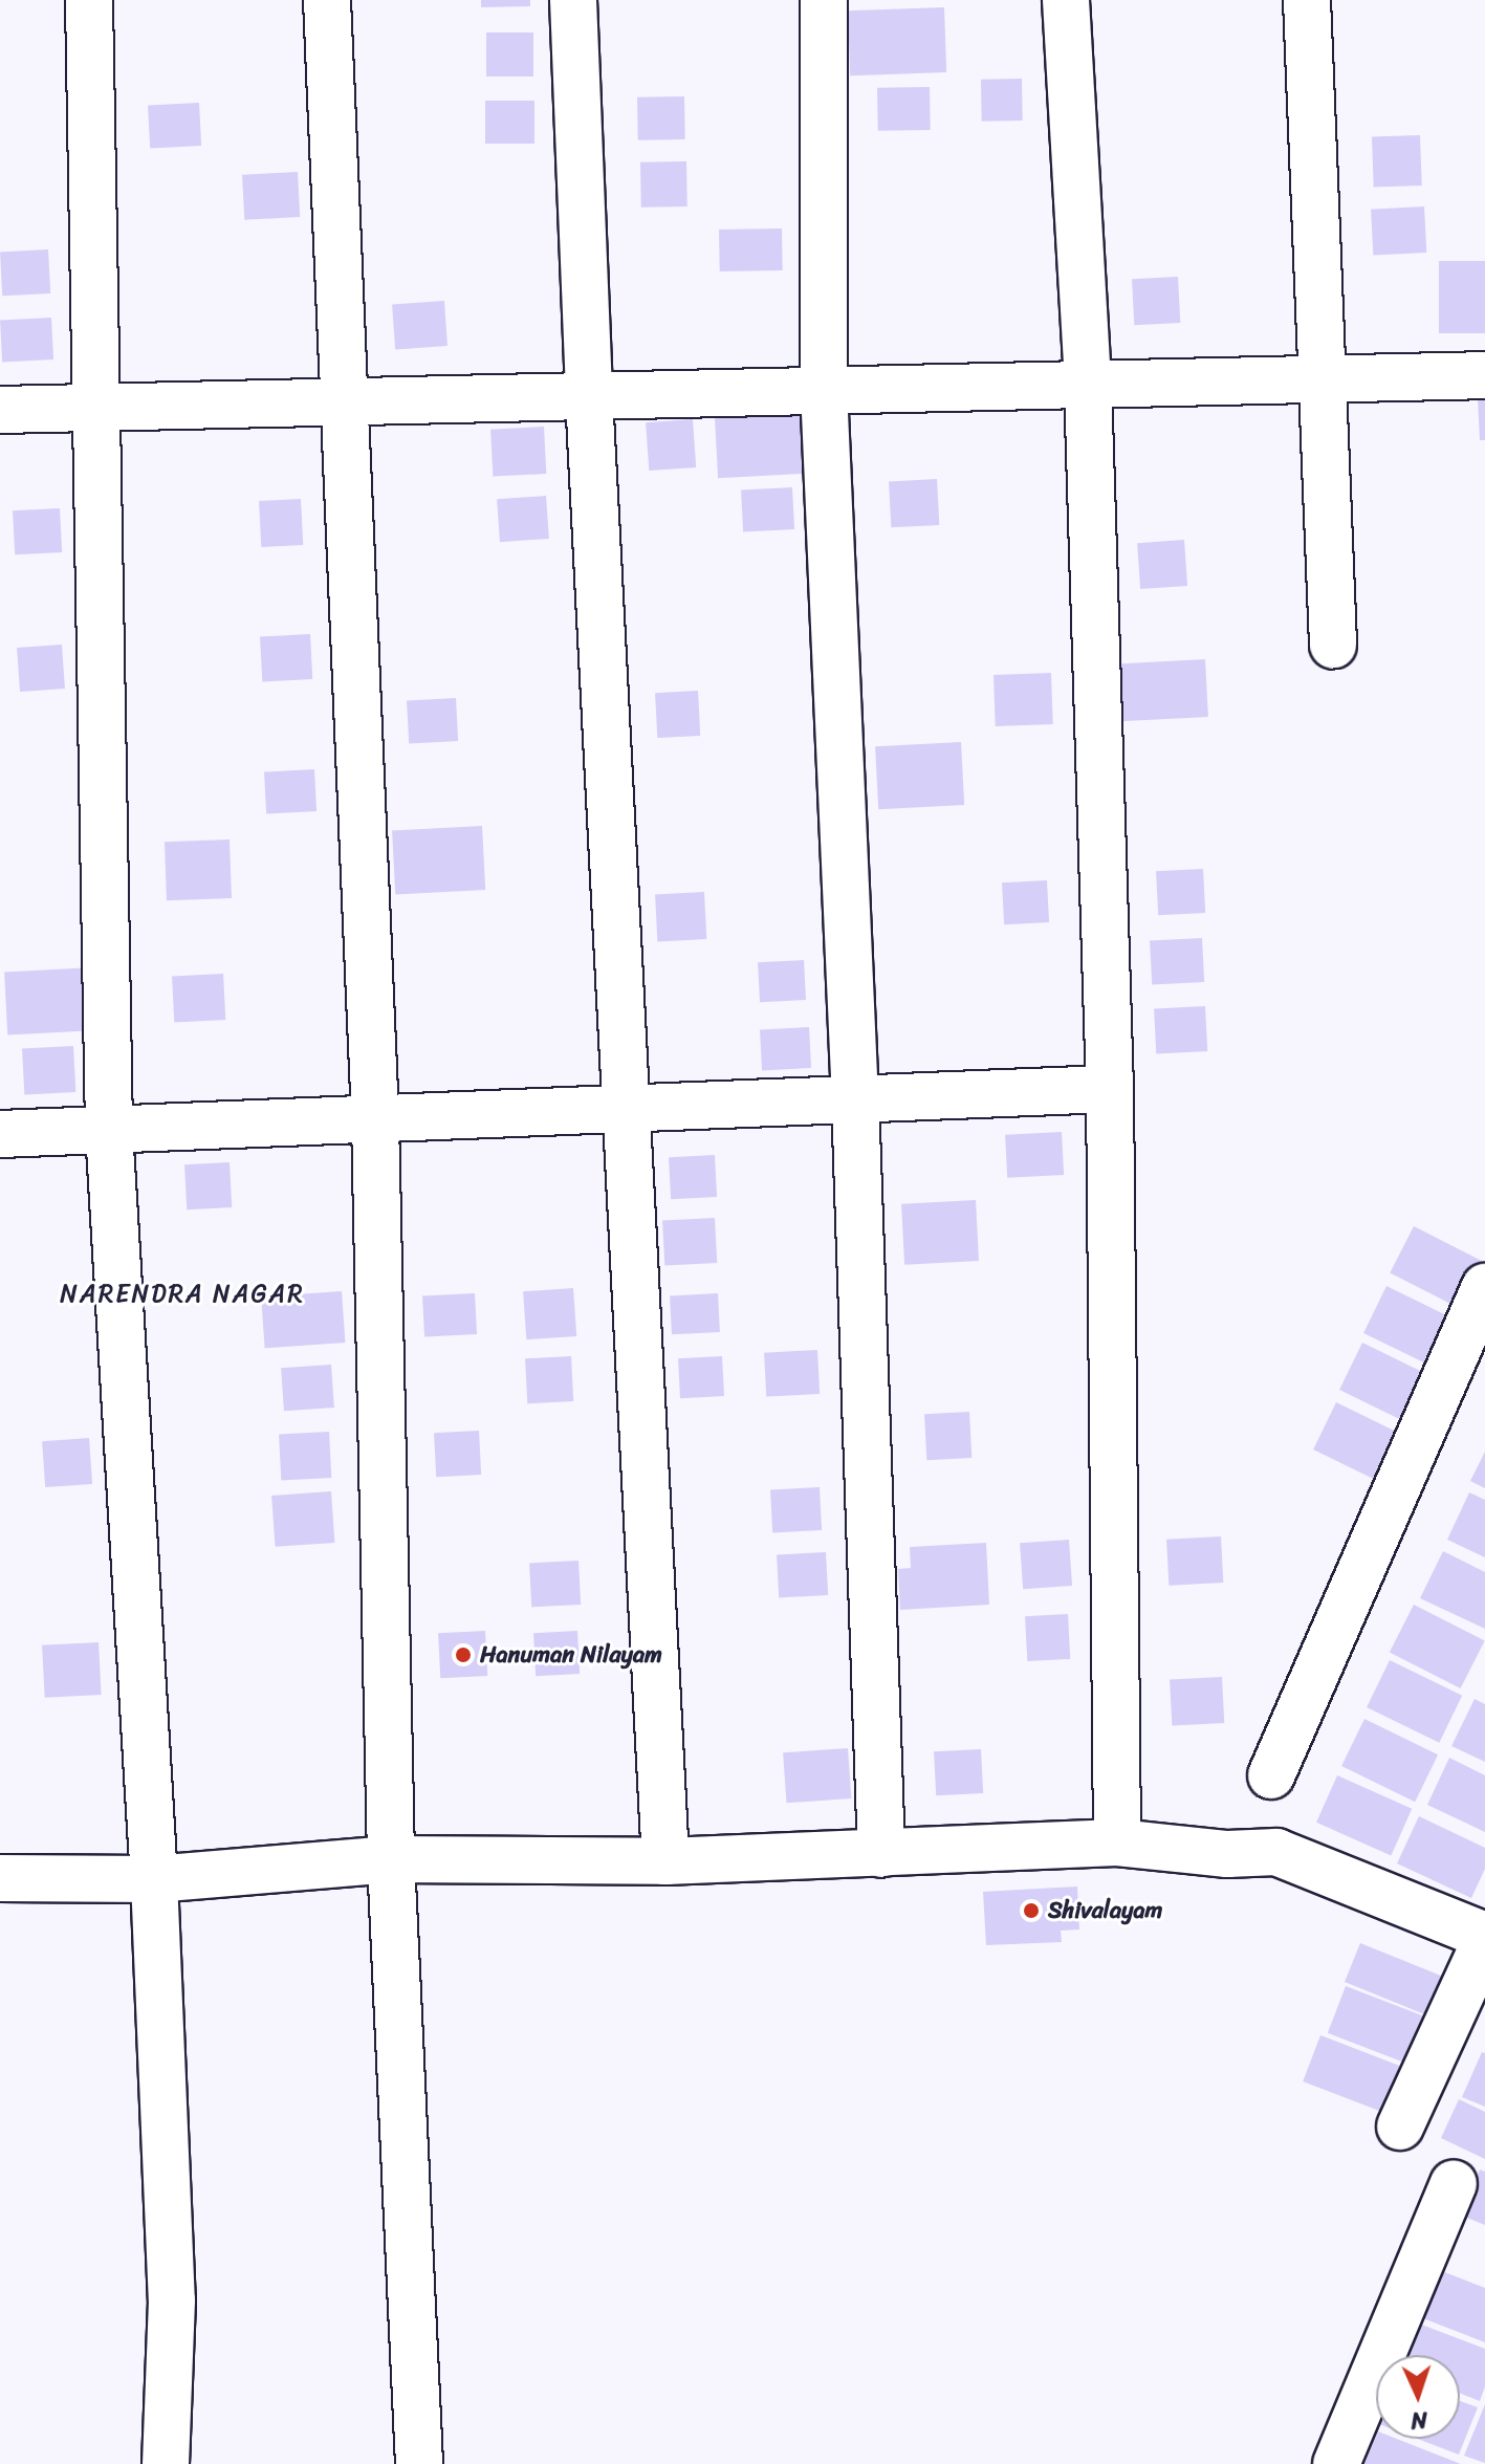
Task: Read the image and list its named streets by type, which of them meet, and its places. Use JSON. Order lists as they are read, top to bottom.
{
  "districts": ["NARENDRA NAGAR"],
  "places": ["Hanuman Nilayam", "Shivalayam"],
  "north": "bottom"
}
